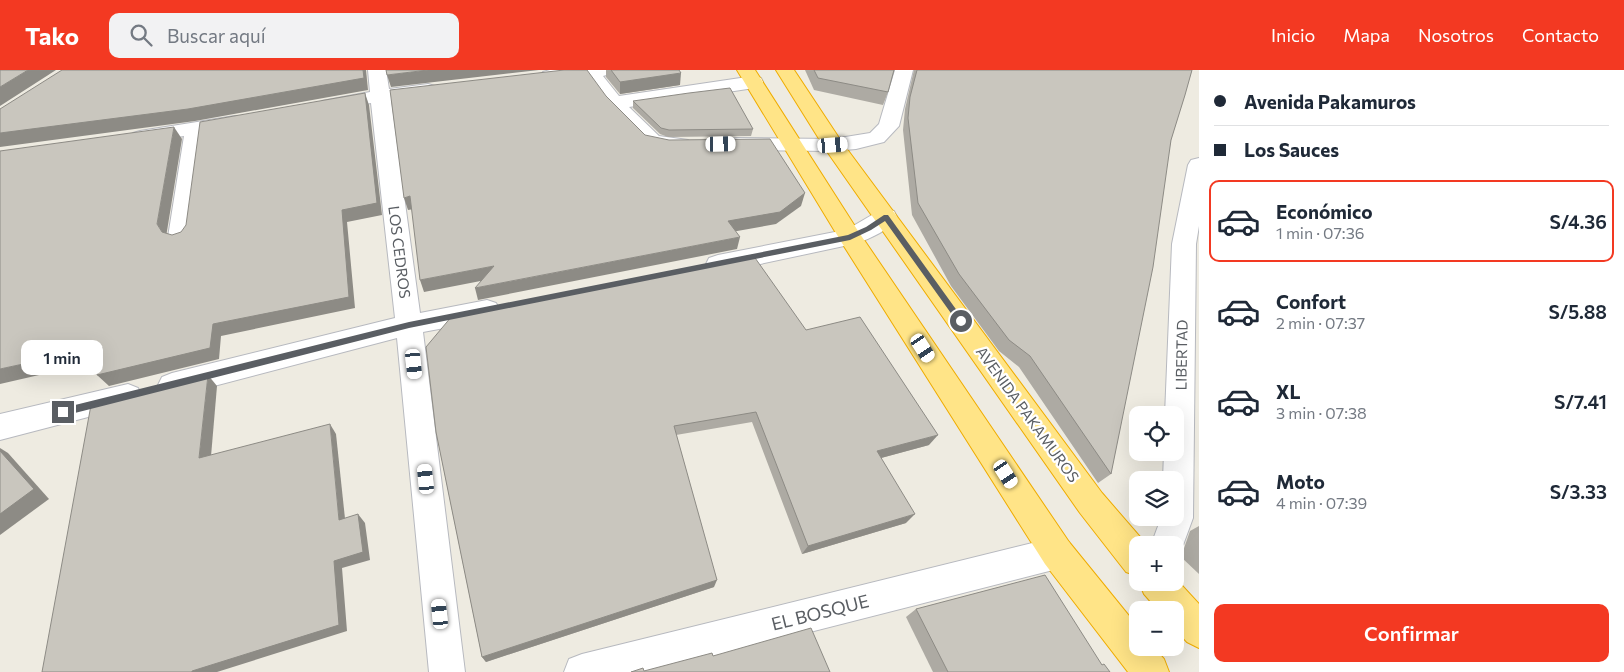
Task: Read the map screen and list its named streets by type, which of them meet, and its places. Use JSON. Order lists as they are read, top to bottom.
{
  "streets": {
    "highway": ["AVENIDA PAKAMUROS"],
    "street": ["LOS CEDROS", "LIBERTAD", "EL BOSQUE"]
  },
  "page": {
    "header": "Tako",
    "search": "Buscar aquí",
    "nav": [
      "Inicio",
      "Mapa",
      "Nosotros",
      "Contacto"
    ],
    "banner": ["Avenida Pakamuros", "Los Sauces"],
    "list": [
      {
        "name": "Económico",
        "note": "1 min · 07:36",
        "value": "S/4.36"
      },
      {
        "name": "Confort",
        "note": "2 min · 07:37",
        "value": "S/5.88"
      },
      {
        "name": "XL",
        "note": "3 min · 07:38",
        "value": "S/7.41"
      },
      {
        "name": "Moto",
        "note": "4 min · 07:39",
        "value": "S/3.33"
      }
    ],
    "bubble": "1 min",
    "map_buttons": ["+", "−"],
    "buttons": "Confirmar"
  }
}
